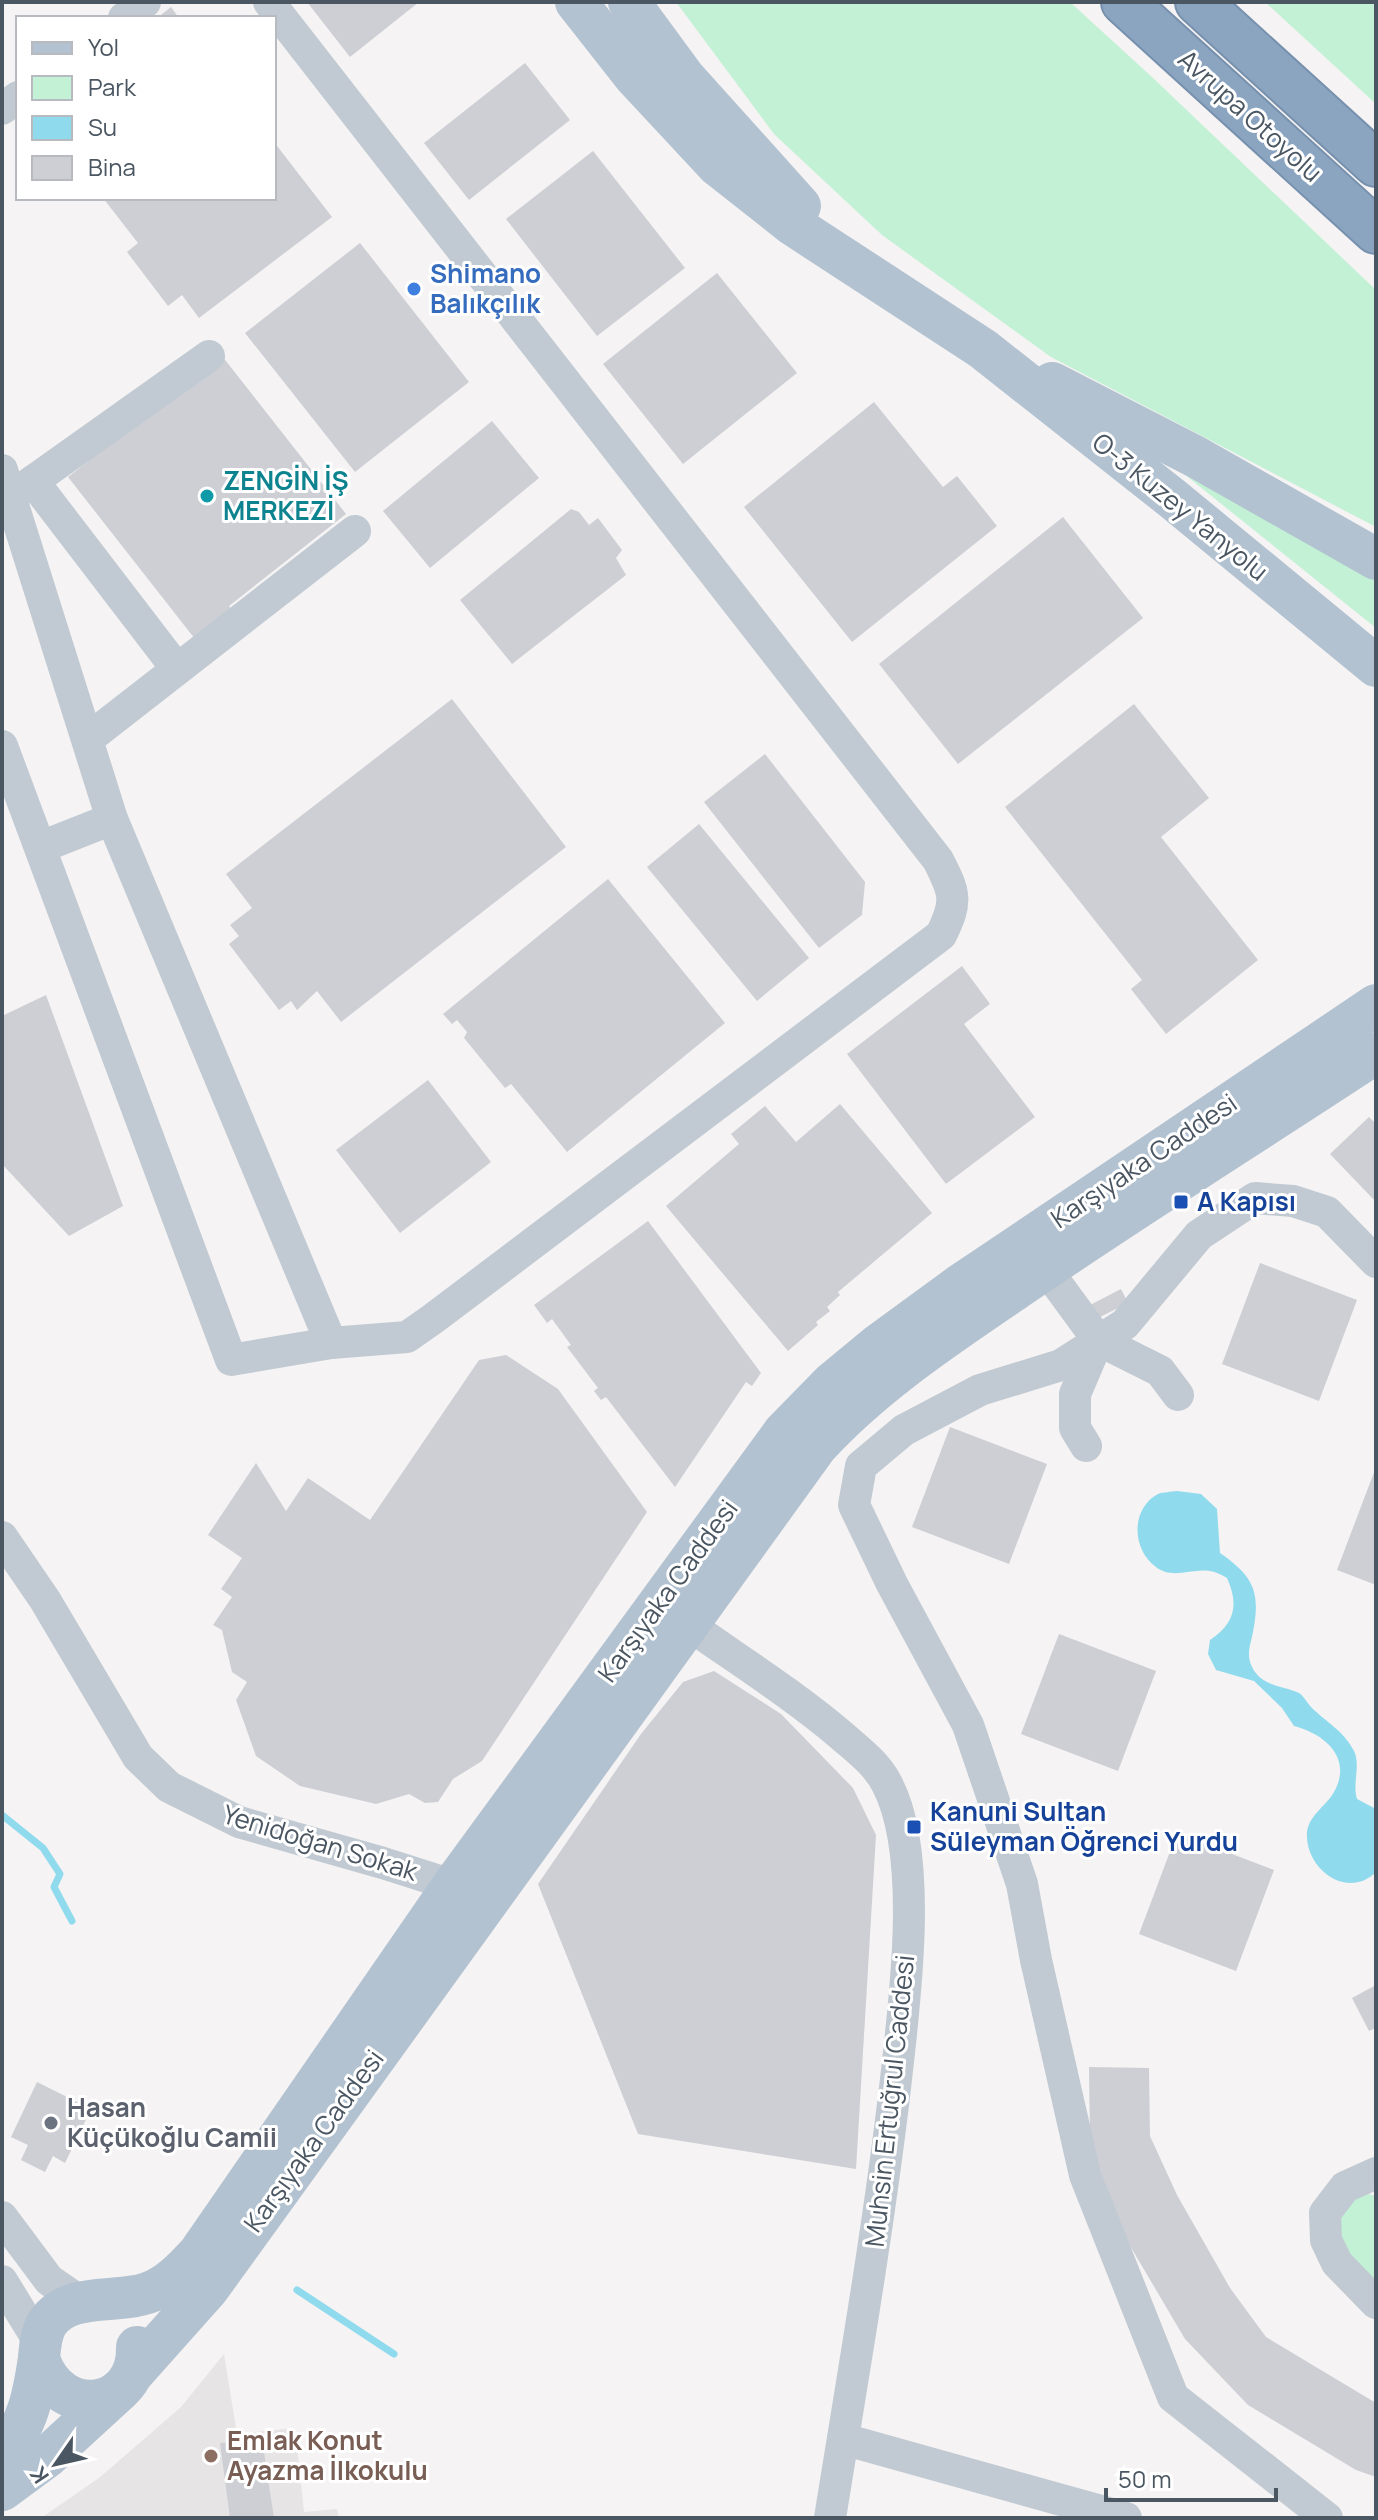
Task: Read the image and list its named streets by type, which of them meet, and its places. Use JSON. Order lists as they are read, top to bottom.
{
  "streets": {
    "highway": ["Avrupa Otoyolu"],
    "main road": ["O-3 Kuzey Yanyolu", "Karşıyaka Caddesi"],
    "street": ["Yenidoğan Sokak", "Muhsin Ertuğrul Caddesi"]
  },
  "crossings": [
    ["Karşıyaka Caddesi", "Yenidoğan Sokak"],
    ["Karşıyaka Caddesi", "Muhsin Ertuğrul Caddesi"]
  ],
  "places": {
    "other": [
      "Shimano Balıkçılık",
      "ZENGİN İŞ MERKEZİ",
      "Hasan Küçükoğlu Camii",
      "Emlak Konut Ayazma İlkokulu"
    ],
    "transit": ["A Kapısı", "Kanuni Sultan Süleyman Öğrenci Yurdu"]
  },
  "legend": [
    "Yol",
    "Park",
    "Su",
    "Bina"
  ],
  "scale_bar": "50 m",
  "north": "bottom left"
}
